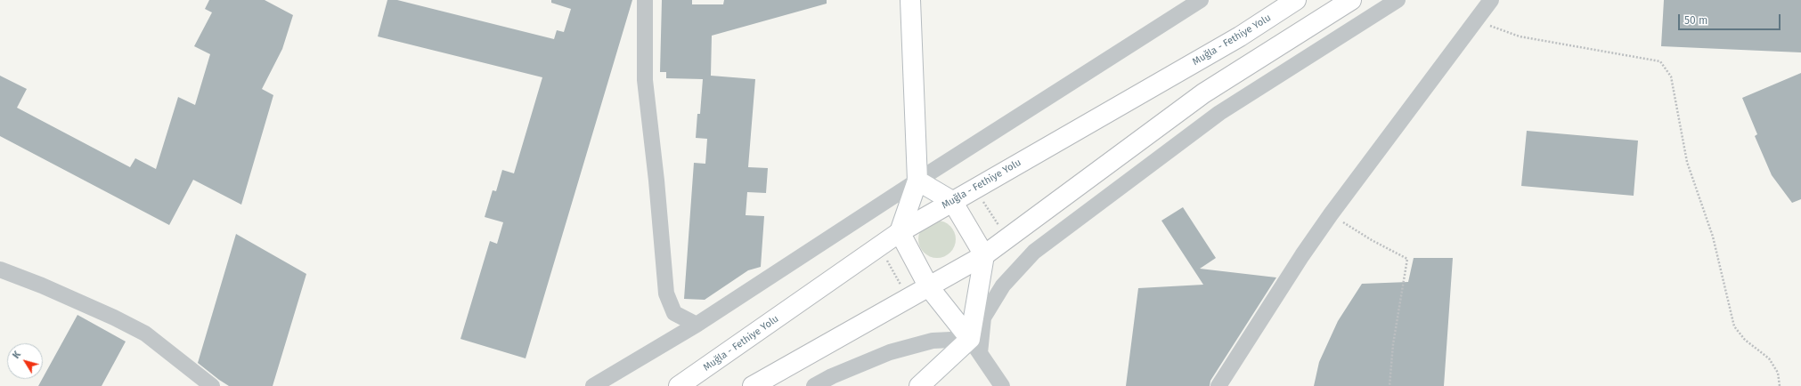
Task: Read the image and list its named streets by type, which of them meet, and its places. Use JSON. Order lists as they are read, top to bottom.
{
  "streets": {
    "main road": ["Muğla - Fethiye Yolu"]
  },
  "scale_bar": "50 m",
  "north": "top left"
}
